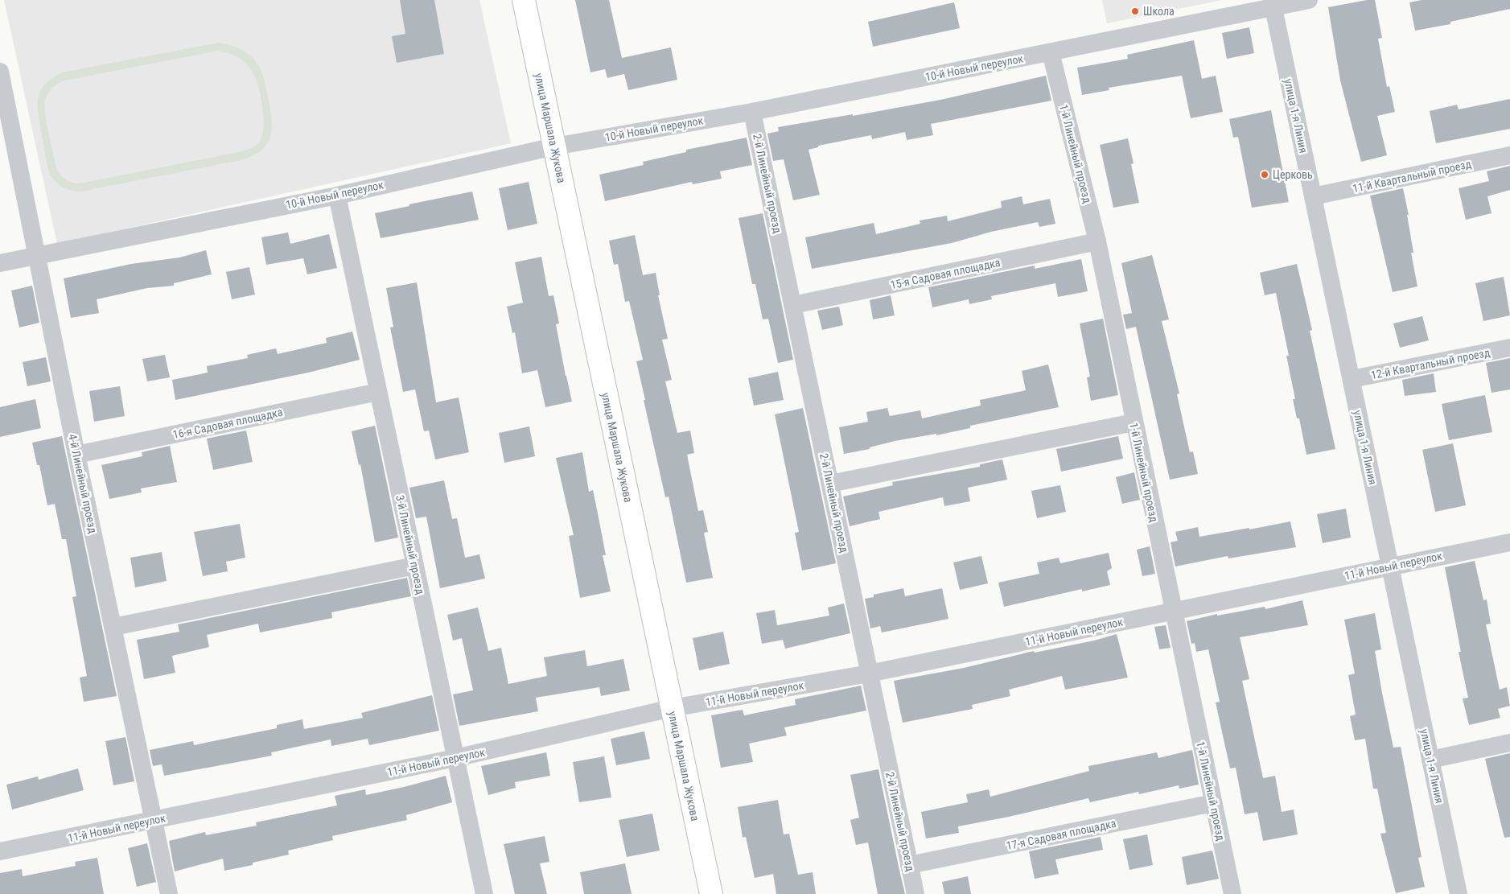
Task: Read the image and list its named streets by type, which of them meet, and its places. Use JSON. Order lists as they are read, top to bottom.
{
  "streets": {
    "main road": ["улица Маршала Жукова"],
    "street": [
      "10-й Новый переулок",
      "улица 1-я Линия",
      "1-й Линейный проезд",
      "11-й Квартальный проезд",
      "2-й Линейный проезд",
      "15-я Садовая площадка",
      "12-й Квартальный проезд",
      "16-я Садовая площадка",
      "4-й Линейный проезд",
      "3-й Линейный проезд",
      "11-й Новый переулок",
      "17-я Садовая площадка"
    ]
  },
  "crossings": [
    ["10-й Новый переулок", "улица 1-я Линия"],
    ["10-й Новый переулок", "улица Маршала Жукова"],
    ["10-й Новый переулок", "1-й Линейный проезд"],
    ["10-й Новый переулок", "2-й Линейный проезд"],
    ["10-й Новый переулок", "4-й Линейный проезд"],
    ["10-й Новый переулок", "3-й Линейный проезд"],
    ["улица 1-я Линия", "11-й Квартальный проезд"],
    ["улица 1-я Линия", "12-й Квартальный проезд"],
    ["улица 1-я Линия", "11-й Новый переулок"],
    ["улица Маршала Жукова", "11-й Новый переулок"],
    ["1-й Линейный проезд", "15-я Садовая площадка"],
    ["1-й Линейный проезд", "11-й Новый переулок"],
    ["1-й Линейный проезд", "17-я Садовая площадка"],
    ["2-й Линейный проезд", "15-я Садовая площадка"],
    ["2-й Линейный проезд", "11-й Новый переулок"],
    ["2-й Линейный проезд", "17-я Садовая площадка"],
    ["16-я Садовая площадка", "4-й Линейный проезд"],
    ["16-я Садовая площадка", "3-й Линейный проезд"],
    ["4-й Линейный проезд", "11-й Новый переулок"],
    ["3-й Линейный проезд", "11-й Новый переулок"]
  ],
  "places": ["Школа", "Церковь"]
}
